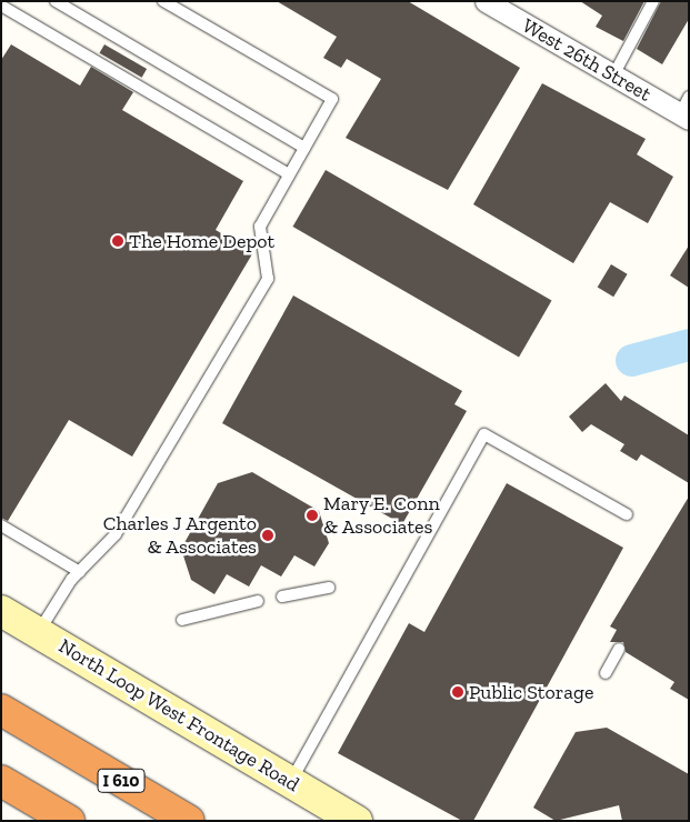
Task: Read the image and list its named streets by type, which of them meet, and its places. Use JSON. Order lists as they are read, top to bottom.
{
  "streets": {
    "highway": ["I 610"],
    "main road": ["North Loop West Frontage Road"],
    "street": ["West 26th Street"]
  },
  "places": [
    "The Home Depot",
    "Mary E. Conn & Associates",
    "Charles J Argento & Associates",
    "Public Storage"
  ]
}
